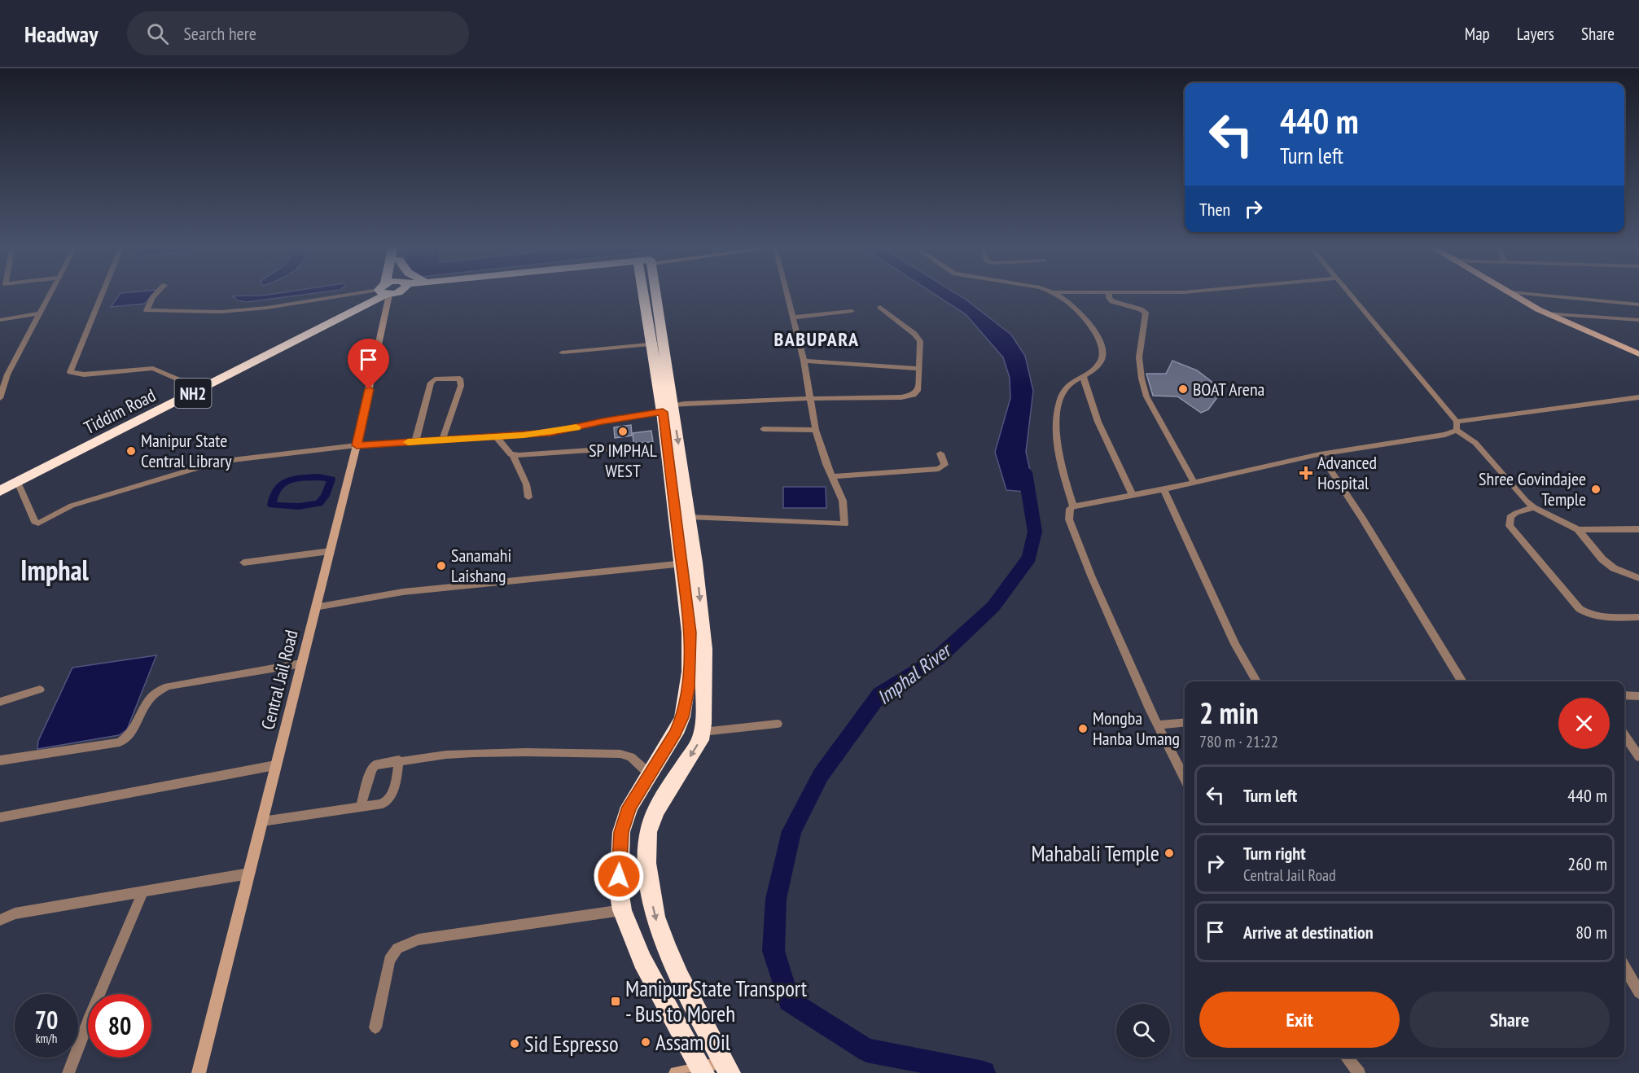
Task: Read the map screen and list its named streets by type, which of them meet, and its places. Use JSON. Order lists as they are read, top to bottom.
{
  "streets": {
    "highway": ["NH2", "Tiddim Road"],
    "street": ["Central Jail Road"]
  },
  "crossings": [
    ["NH2", "Tiddim Road"]
  ],
  "districts": ["BABUPARA", "Imphal"],
  "water": ["Imphal River"],
  "places": {
    "other": [
      "BOAT Arena",
      "SP IMPHAL WEST",
      "Manipur State Central Library",
      "Shree Govindajee Temple",
      "Sanamahi Laishang",
      "Mongba Hanba Umang",
      "Mahabali Temple",
      "Assam Oil",
      "Sid Espresso"
    ],
    "health": ["Advanced Hospital"],
    "transit": ["Manipur State Transport - Bus to Moreh"]
  },
  "page": {
    "header": "Headway",
    "search": "Search here",
    "nav": ["Map", "Layers", "Share"],
    "turn": ["440 m", "Turn left"],
    "then": "Then",
    "heading": ["2 min", "780 m · 21:22"],
    "list": [
      {
        "name": "Turn left",
        "value": "440 m"
      },
      {
        "name": "Turn right",
        "note": "Central Jail Road",
        "value": "260 m"
      },
      {
        "name": "Arrive at destination",
        "value": "80 m"
      }
    ],
    "buttons": ["Exit", "Share"],
    "speed": "70 km/h",
    "limit": "80"
  }
}
